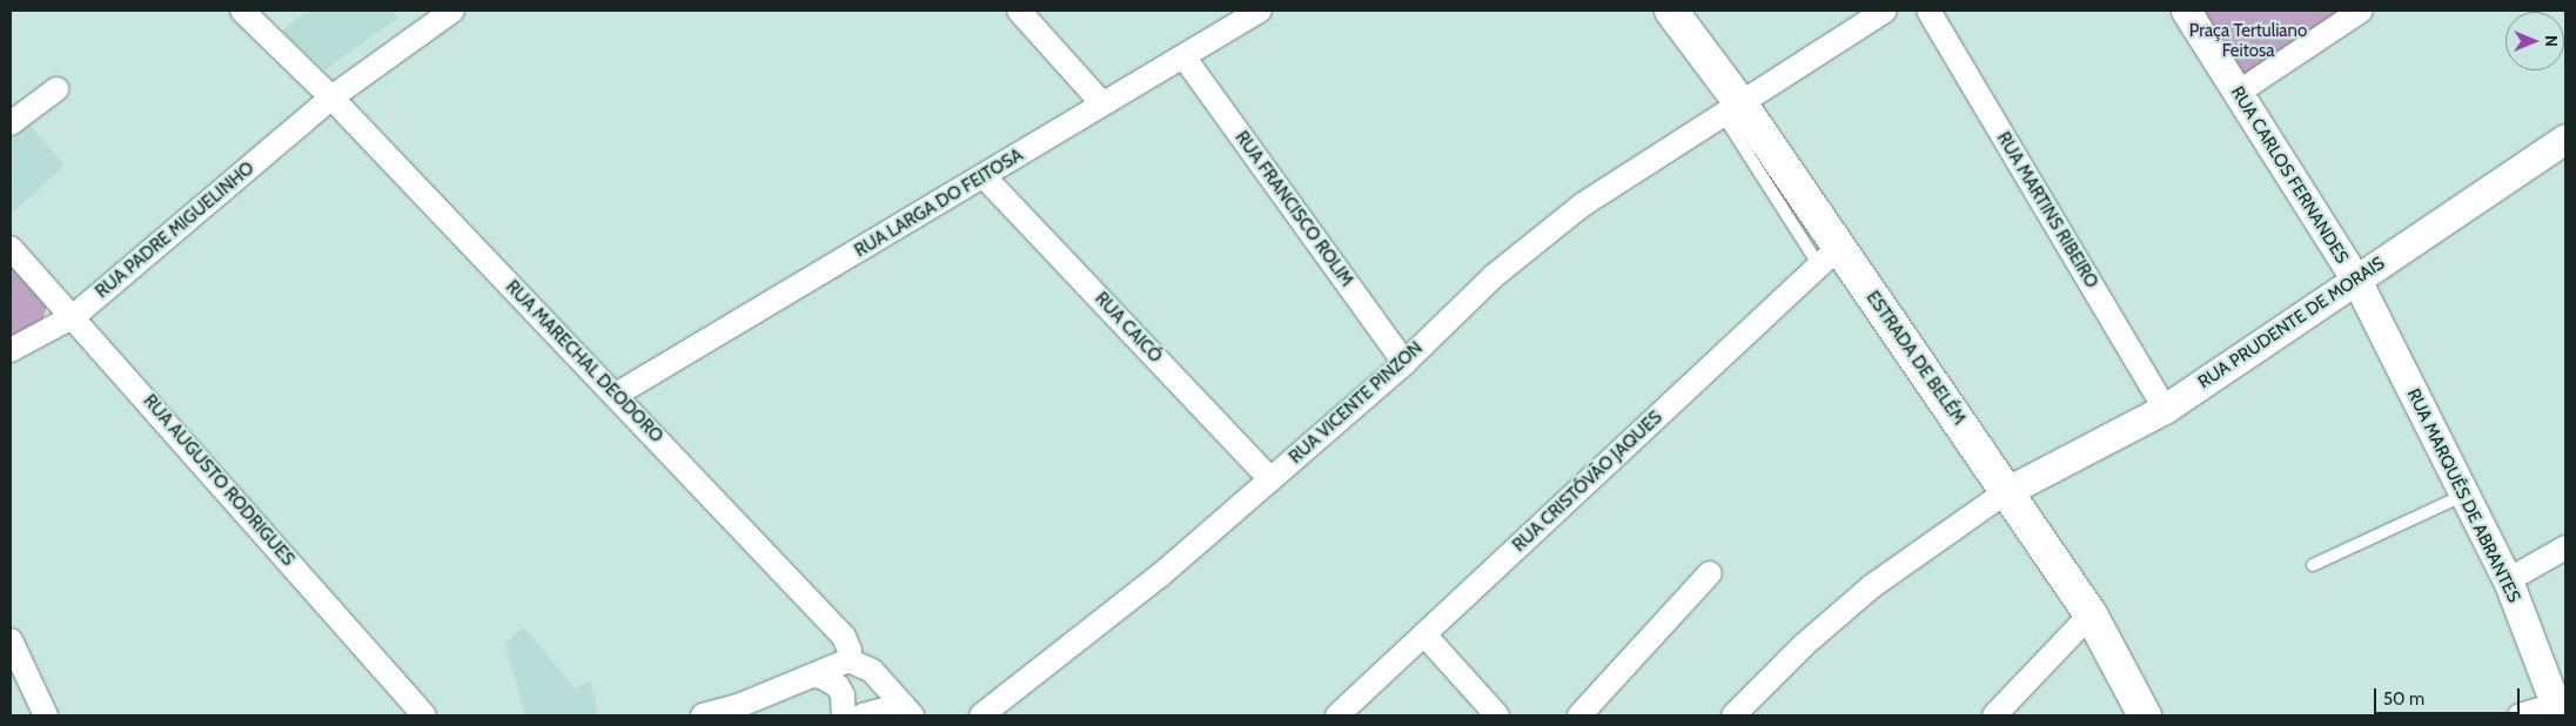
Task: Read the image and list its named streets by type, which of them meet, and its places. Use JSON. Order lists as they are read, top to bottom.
{
  "streets": {
    "main road": ["ESTRADA DE BELÉM"],
    "street": [
      "RUA CARLOS FERNANDES",
      "RUA LARGA DO FEITOSA",
      "RUA FRANCISCO ROLIM",
      "RUA MARTINS RIBEIRO",
      "RUA PADRE MIGUELINHO",
      "RUA PRUDENTE DE MORAIS",
      "RUA CAICÓ",
      "RUA MARECHAL DEODORO",
      "RUA VICENTE PINZON",
      "RUA AUGUSTO RODRIGUES",
      "RUA CRISTÓVÃO JAQUES",
      "RUA MARQUÊS DE ABRANTES"
    ]
  },
  "crossings": [
    ["RUA CARLOS FERNANDES", "RUA PRUDENTE DE MORAIS"],
    ["RUA CARLOS FERNANDES", "RUA MARQUÊS DE ABRANTES"],
    ["RUA LARGA DO FEITOSA", "RUA FRANCISCO ROLIM"],
    ["RUA LARGA DO FEITOSA", "RUA CAICÓ"],
    ["RUA LARGA DO FEITOSA", "RUA MARECHAL DEODORO"],
    ["RUA FRANCISCO ROLIM", "RUA VICENTE PINZON"],
    ["RUA MARTINS RIBEIRO", "RUA PRUDENTE DE MORAIS"],
    ["RUA PADRE MIGUELINHO", "RUA MARECHAL DEODORO"],
    ["RUA PADRE MIGUELINHO", "RUA AUGUSTO RODRIGUES"],
    ["RUA PRUDENTE DE MORAIS", "ESTRADA DE BELÉM"],
    ["RUA PRUDENTE DE MORAIS", "RUA MARQUÊS DE ABRANTES"],
    ["RUA CAICÓ", "RUA VICENTE PINZON"],
    ["ESTRADA DE BELÉM", "RUA VICENTE PINZON"],
    ["ESTRADA DE BELÉM", "RUA CRISTÓVÃO JAQUES"]
  ],
  "parks": ["Praça Tertuliano Feitosa"],
  "scale_bar": "50 m",
  "north": "right"
}
